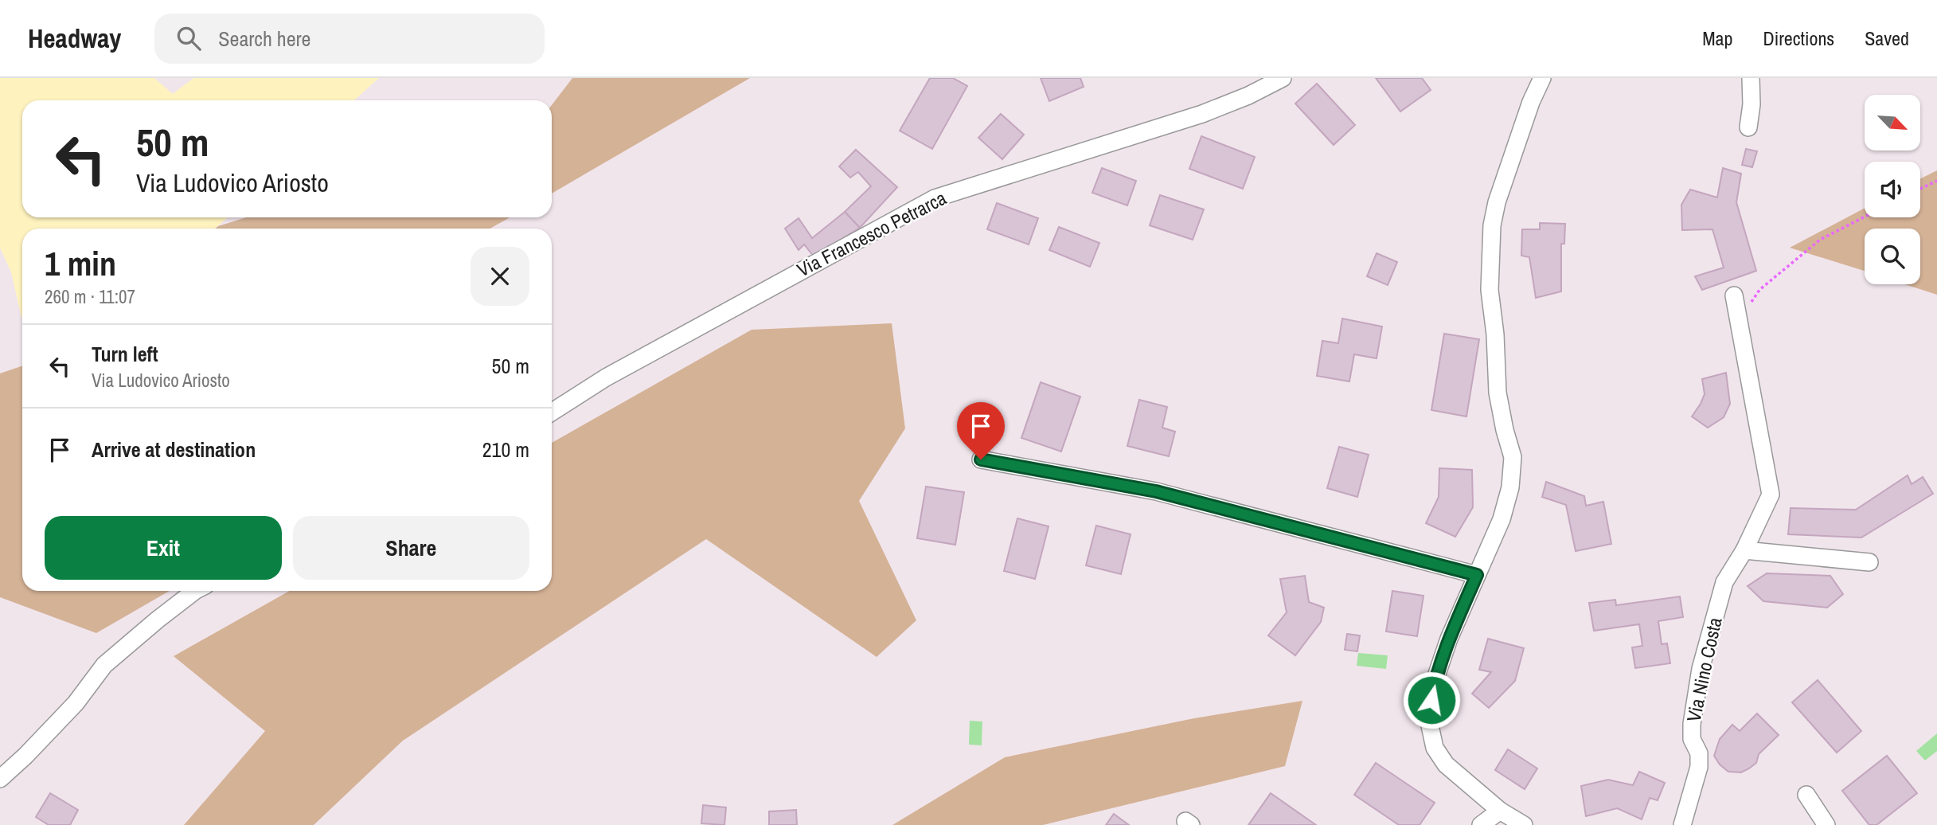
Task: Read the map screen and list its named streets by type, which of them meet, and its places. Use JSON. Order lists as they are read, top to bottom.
{
  "streets": {
    "street": ["Via Francesco Petrarca", "Via Nino Costa"]
  },
  "north": "bottom right",
  "page": {
    "header": "Headway",
    "search": "Search here",
    "nav": ["Map", "Directions", "Saved"],
    "turn": ["50 m", "Via Ludovico Ariosto"],
    "heading": ["1 min", "260 m · 11:07"],
    "list": [
      {
        "name": "Turn left",
        "note": "Via Ludovico Ariosto",
        "value": "50 m"
      },
      {
        "name": "Arrive at destination",
        "value": "210 m"
      }
    ],
    "buttons": ["Exit", "Share"]
  }
}
